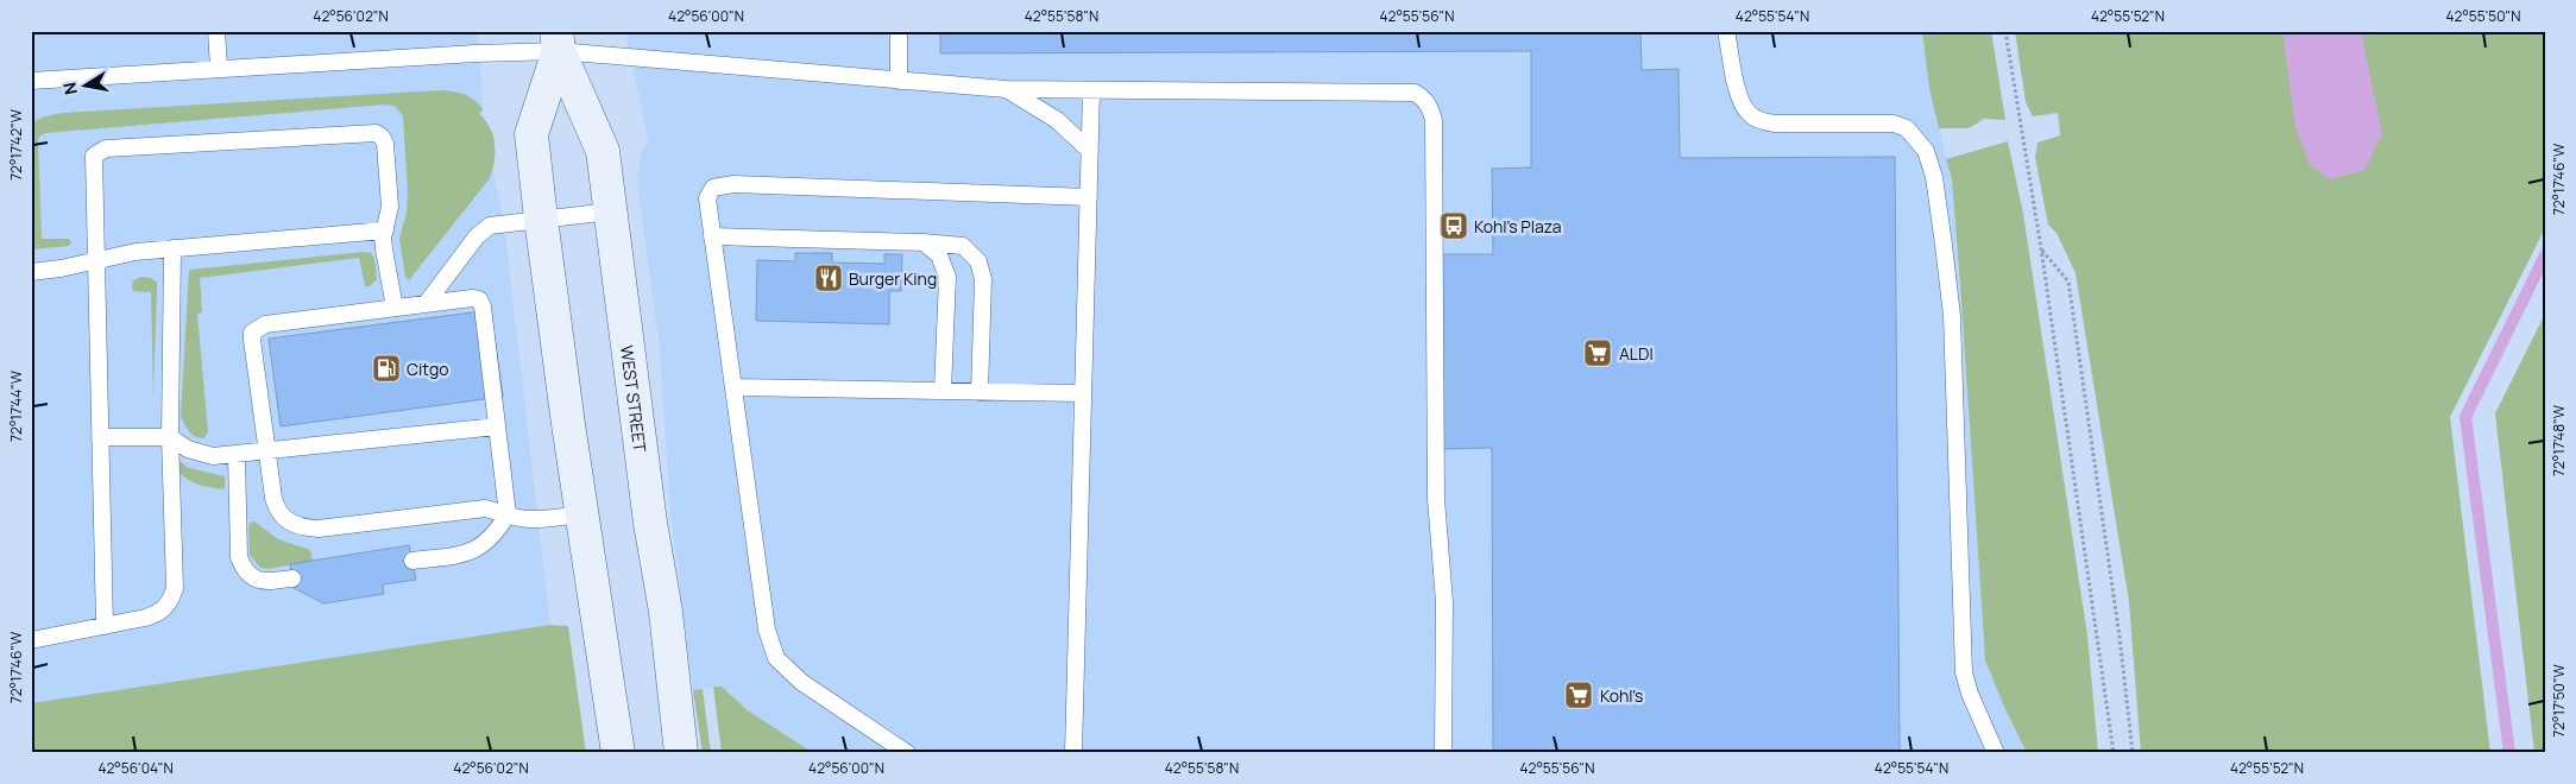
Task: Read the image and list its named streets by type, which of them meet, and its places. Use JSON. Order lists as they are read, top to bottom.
{
  "streets": {
    "street": ["WEST STREET"]
  },
  "places": {
    "bus stop": ["Kohl's Plaza"],
    "restaurant": ["Burger King"],
    "supermarket": ["ALDI", "Kohl's"],
    "fuel station": ["Citgo"]
  },
  "north": "left",
  "coordinates": [
    "42°56'02\"N",
    "42°56'00\"N",
    "42°55'58\"N",
    "42°55'56\"N",
    "42°55'54\"N",
    "42°55'52\"N",
    "42°55'50\"N",
    "72°17'42\"W",
    "72°17'46\"W",
    "72°17'44\"W",
    "72°17'48\"W",
    "72°17'50\"W",
    "42°56'04\"N"
  ]
}
